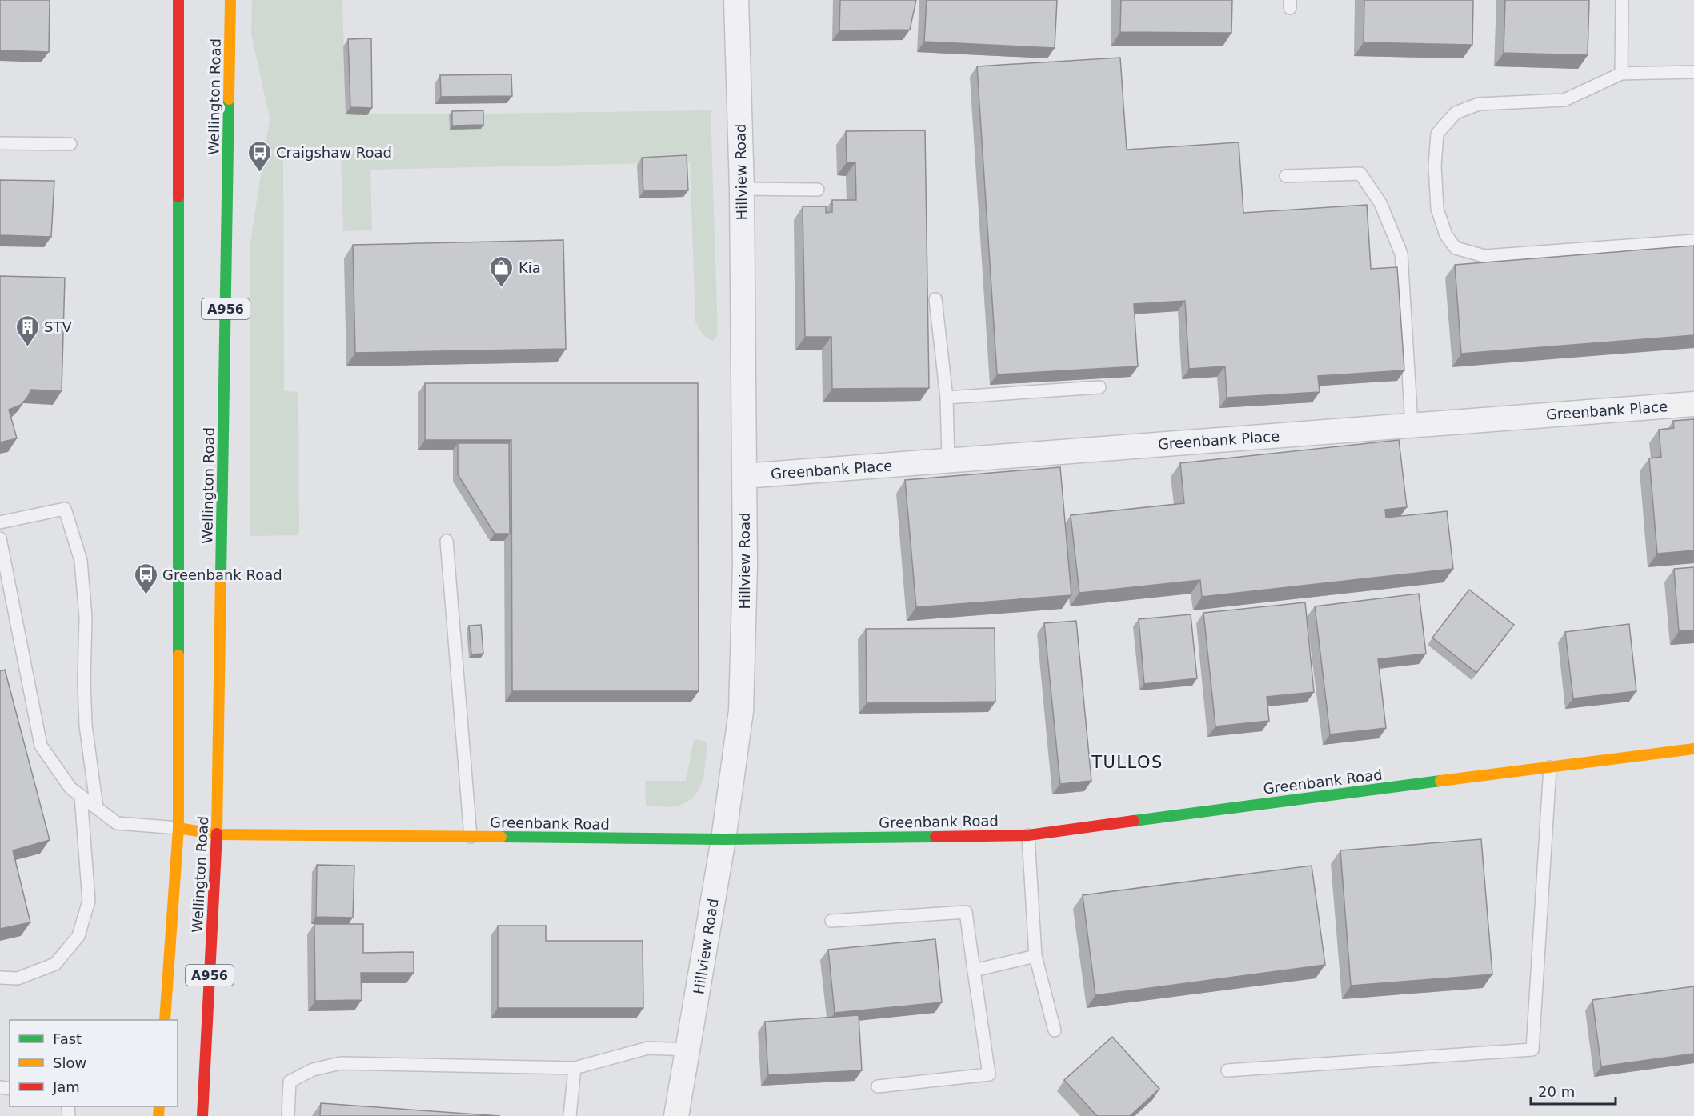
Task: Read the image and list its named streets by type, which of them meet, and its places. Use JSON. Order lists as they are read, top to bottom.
{
  "streets": {
    "main road": ["Wellington Road", "A956", "Greenbank Road"],
    "street": ["Hillview Road", "Greenbank Place"]
  },
  "crossings": [
    ["Wellington Road", "Greenbank Road"],
    ["Hillview Road", "Greenbank Place"],
    ["Hillview Road", "Greenbank Road"]
  ],
  "districts": ["TULLOS"],
  "places": {
    "bus stop": ["Craigshaw Road", "Greenbank Road"],
    "shop": ["Kia"],
    "building": ["STV"]
  },
  "legend": ["Fast", "Slow", "Jam"],
  "scale_bar": "20 m"
}
